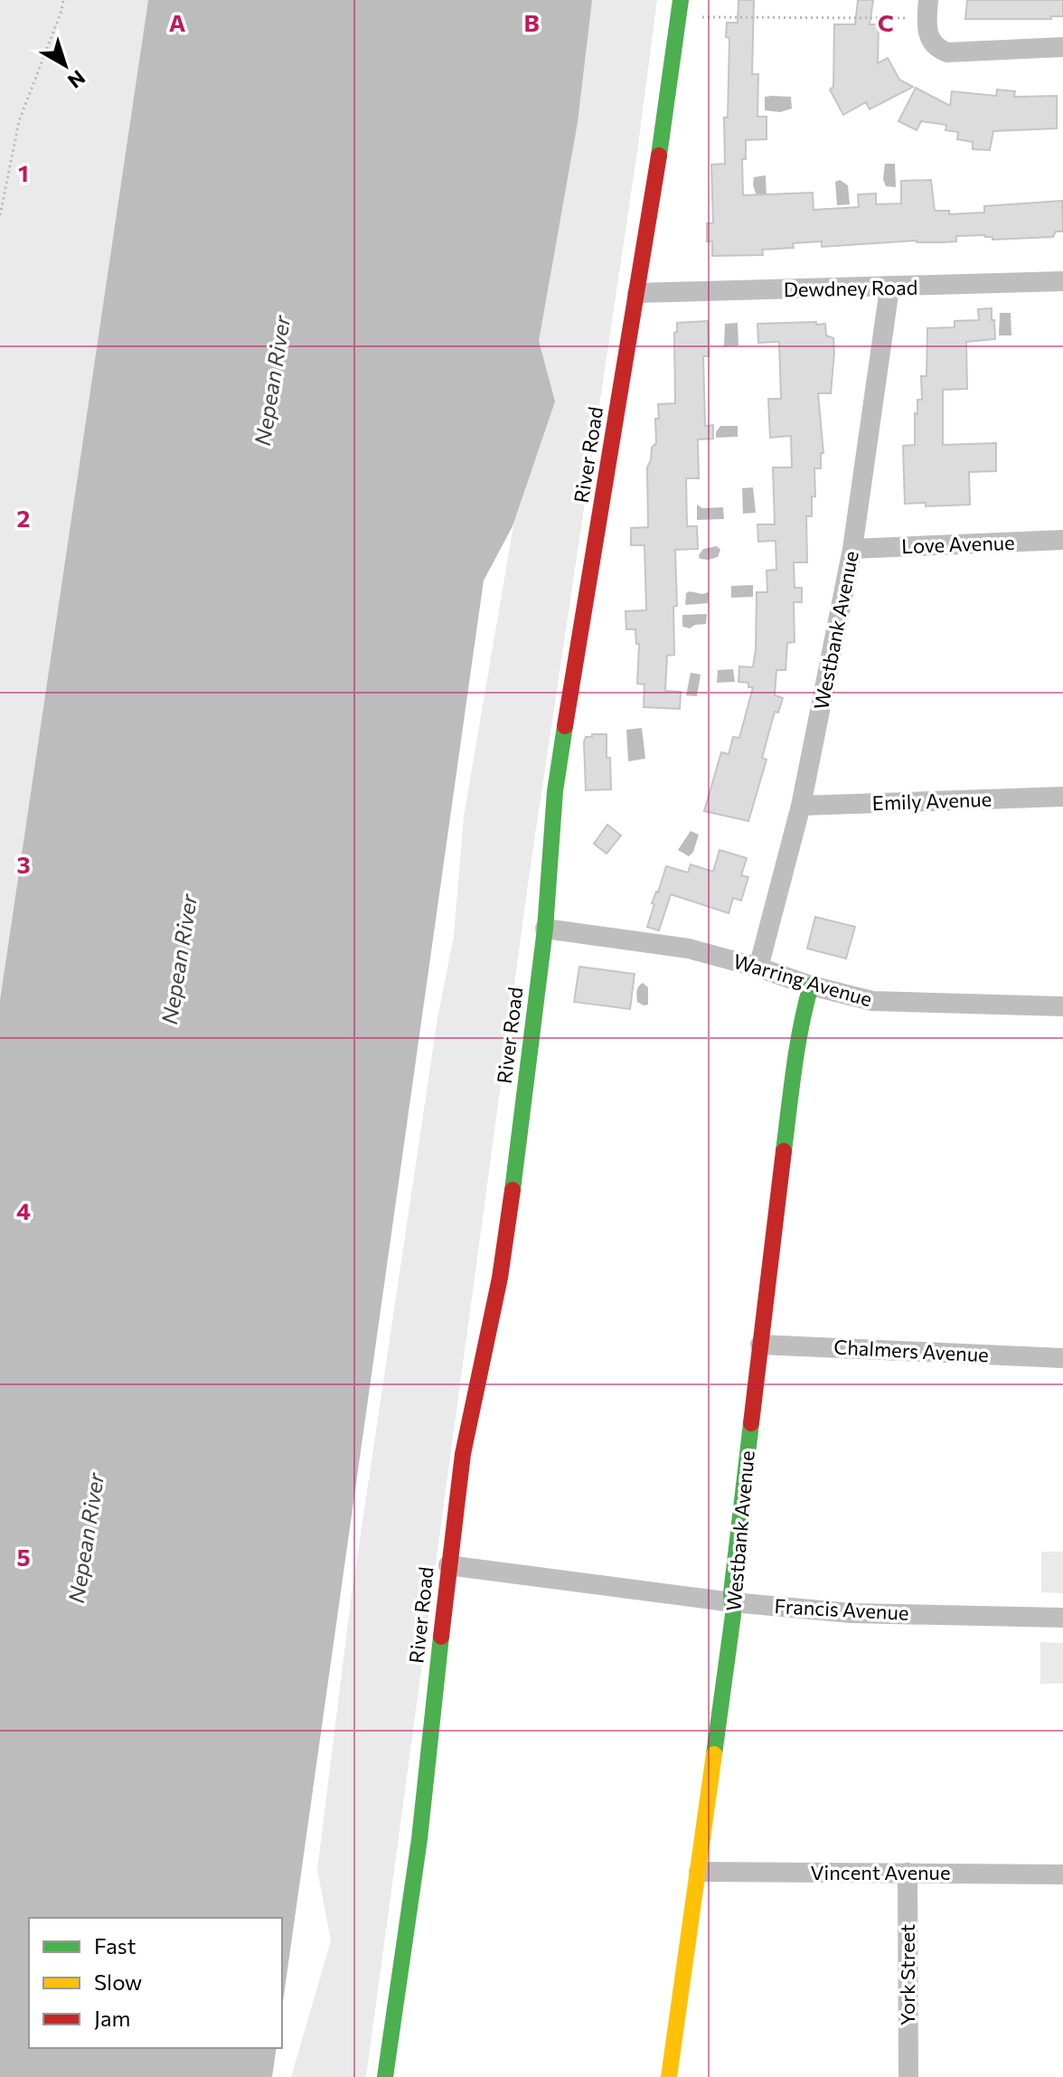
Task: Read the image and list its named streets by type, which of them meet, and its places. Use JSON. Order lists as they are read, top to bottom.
{
  "streets": {
    "street": [
      "Dewdney Road",
      "River Road",
      "Love Avenue",
      "Westbank Avenue",
      "Emily Avenue",
      "Warring Avenue",
      "Chalmers Avenue",
      "Francis Avenue",
      "Vincent Avenue",
      "York Street"
    ]
  },
  "crossings": [
    ["Dewdney Road", "River Road"],
    ["Dewdney Road", "Westbank Avenue"],
    ["River Road", "Warring Avenue"],
    ["River Road", "Francis Avenue"],
    ["Love Avenue", "Westbank Avenue"],
    ["Westbank Avenue", "Emily Avenue"],
    ["Westbank Avenue", "Warring Avenue"],
    ["Westbank Avenue", "Chalmers Avenue"],
    ["Westbank Avenue", "Francis Avenue"],
    ["Westbank Avenue", "Vincent Avenue"],
    ["Vincent Avenue", "York Street"]
  ],
  "water": ["Nepean River"],
  "legend": ["Fast", "Slow", "Jam"],
  "north": "bottom right",
  "grid": {
    "columns": ["A", "B", "C"],
    "rows": [
      "1",
      "2",
      "3",
      "4",
      "5"
    ]
  }
}
